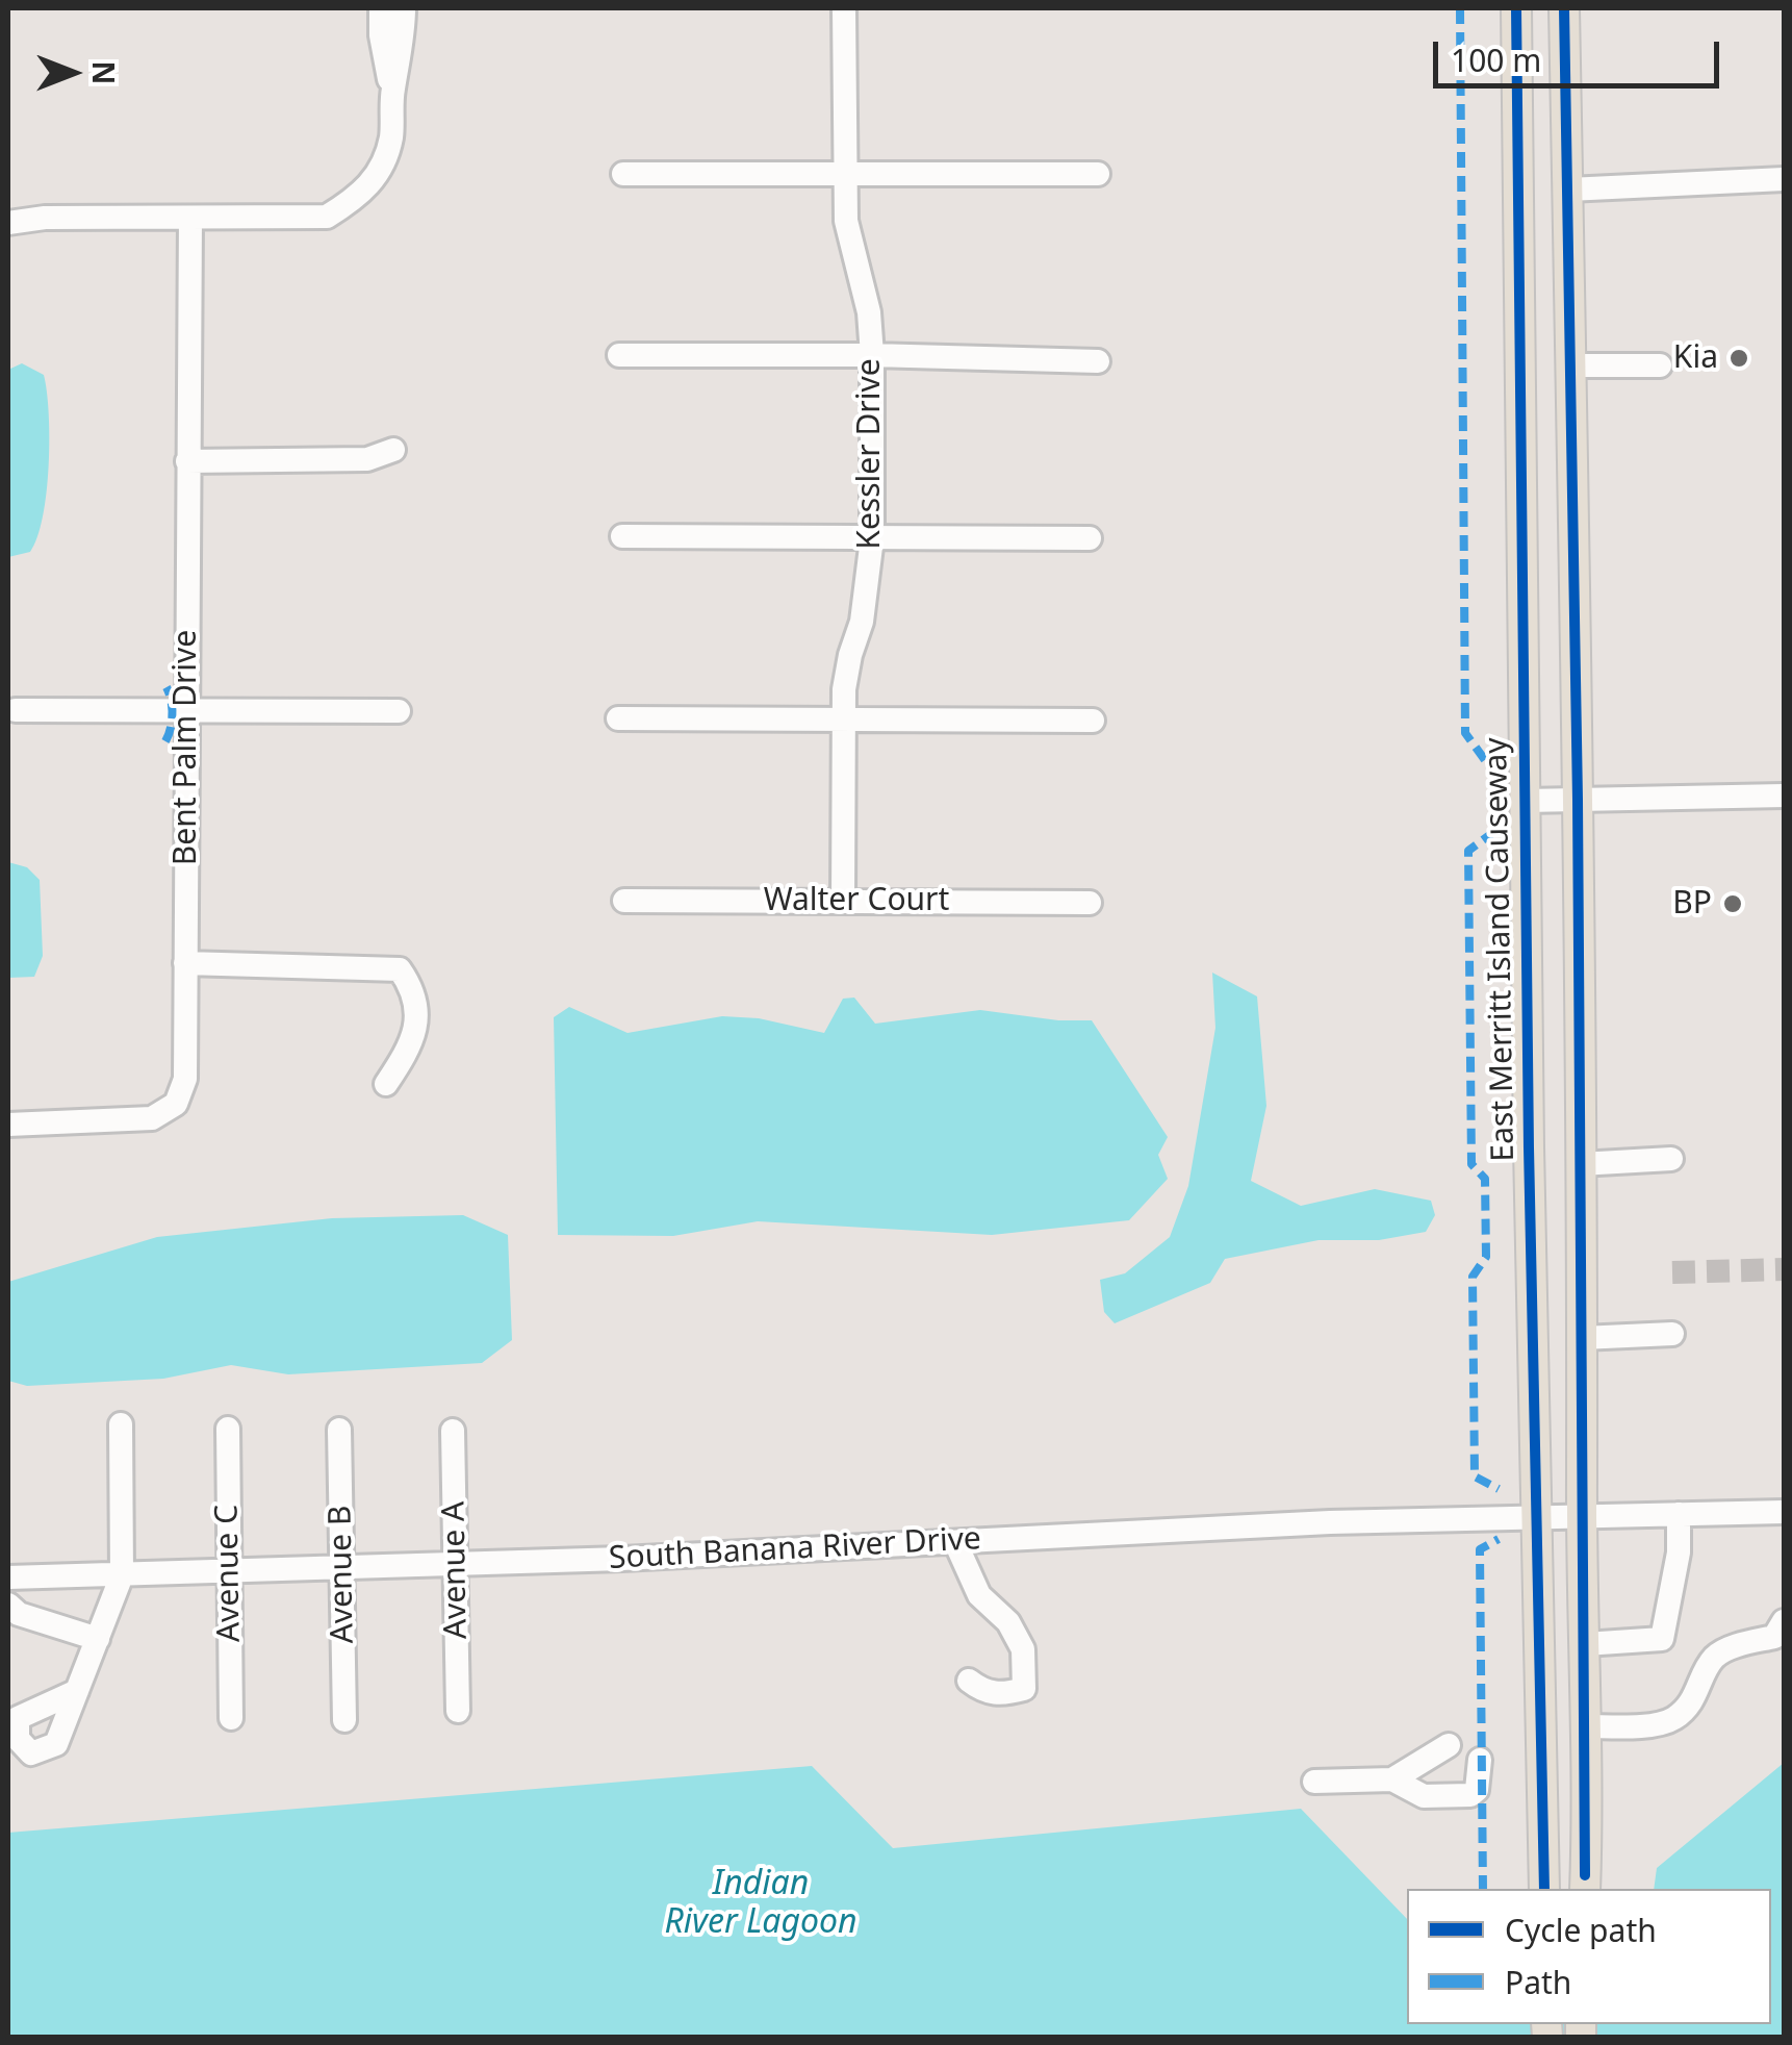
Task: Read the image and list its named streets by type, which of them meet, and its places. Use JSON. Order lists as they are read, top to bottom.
{
  "streets": {
    "main road": ["East Merritt Island Causeway"],
    "street": [
      "Kessler Drive",
      "Bent Palm Drive",
      "Walter Court",
      "South Banana River Drive",
      "Avenue A",
      "Avenue C",
      "Avenue B"
    ]
  },
  "crossings": [
    ["Kessler Drive", "Walter Court"],
    ["East Merritt Island Causeway", "South Banana River Drive"],
    ["South Banana River Drive", "Avenue A"],
    ["South Banana River Drive", "Avenue C"],
    ["South Banana River Drive", "Avenue B"]
  ],
  "water": ["Indian River Lagoon"],
  "places": ["Kia", "BP"],
  "legend": ["Cycle path", "Path"],
  "scale_bar": "100 m",
  "north": "right"
}
